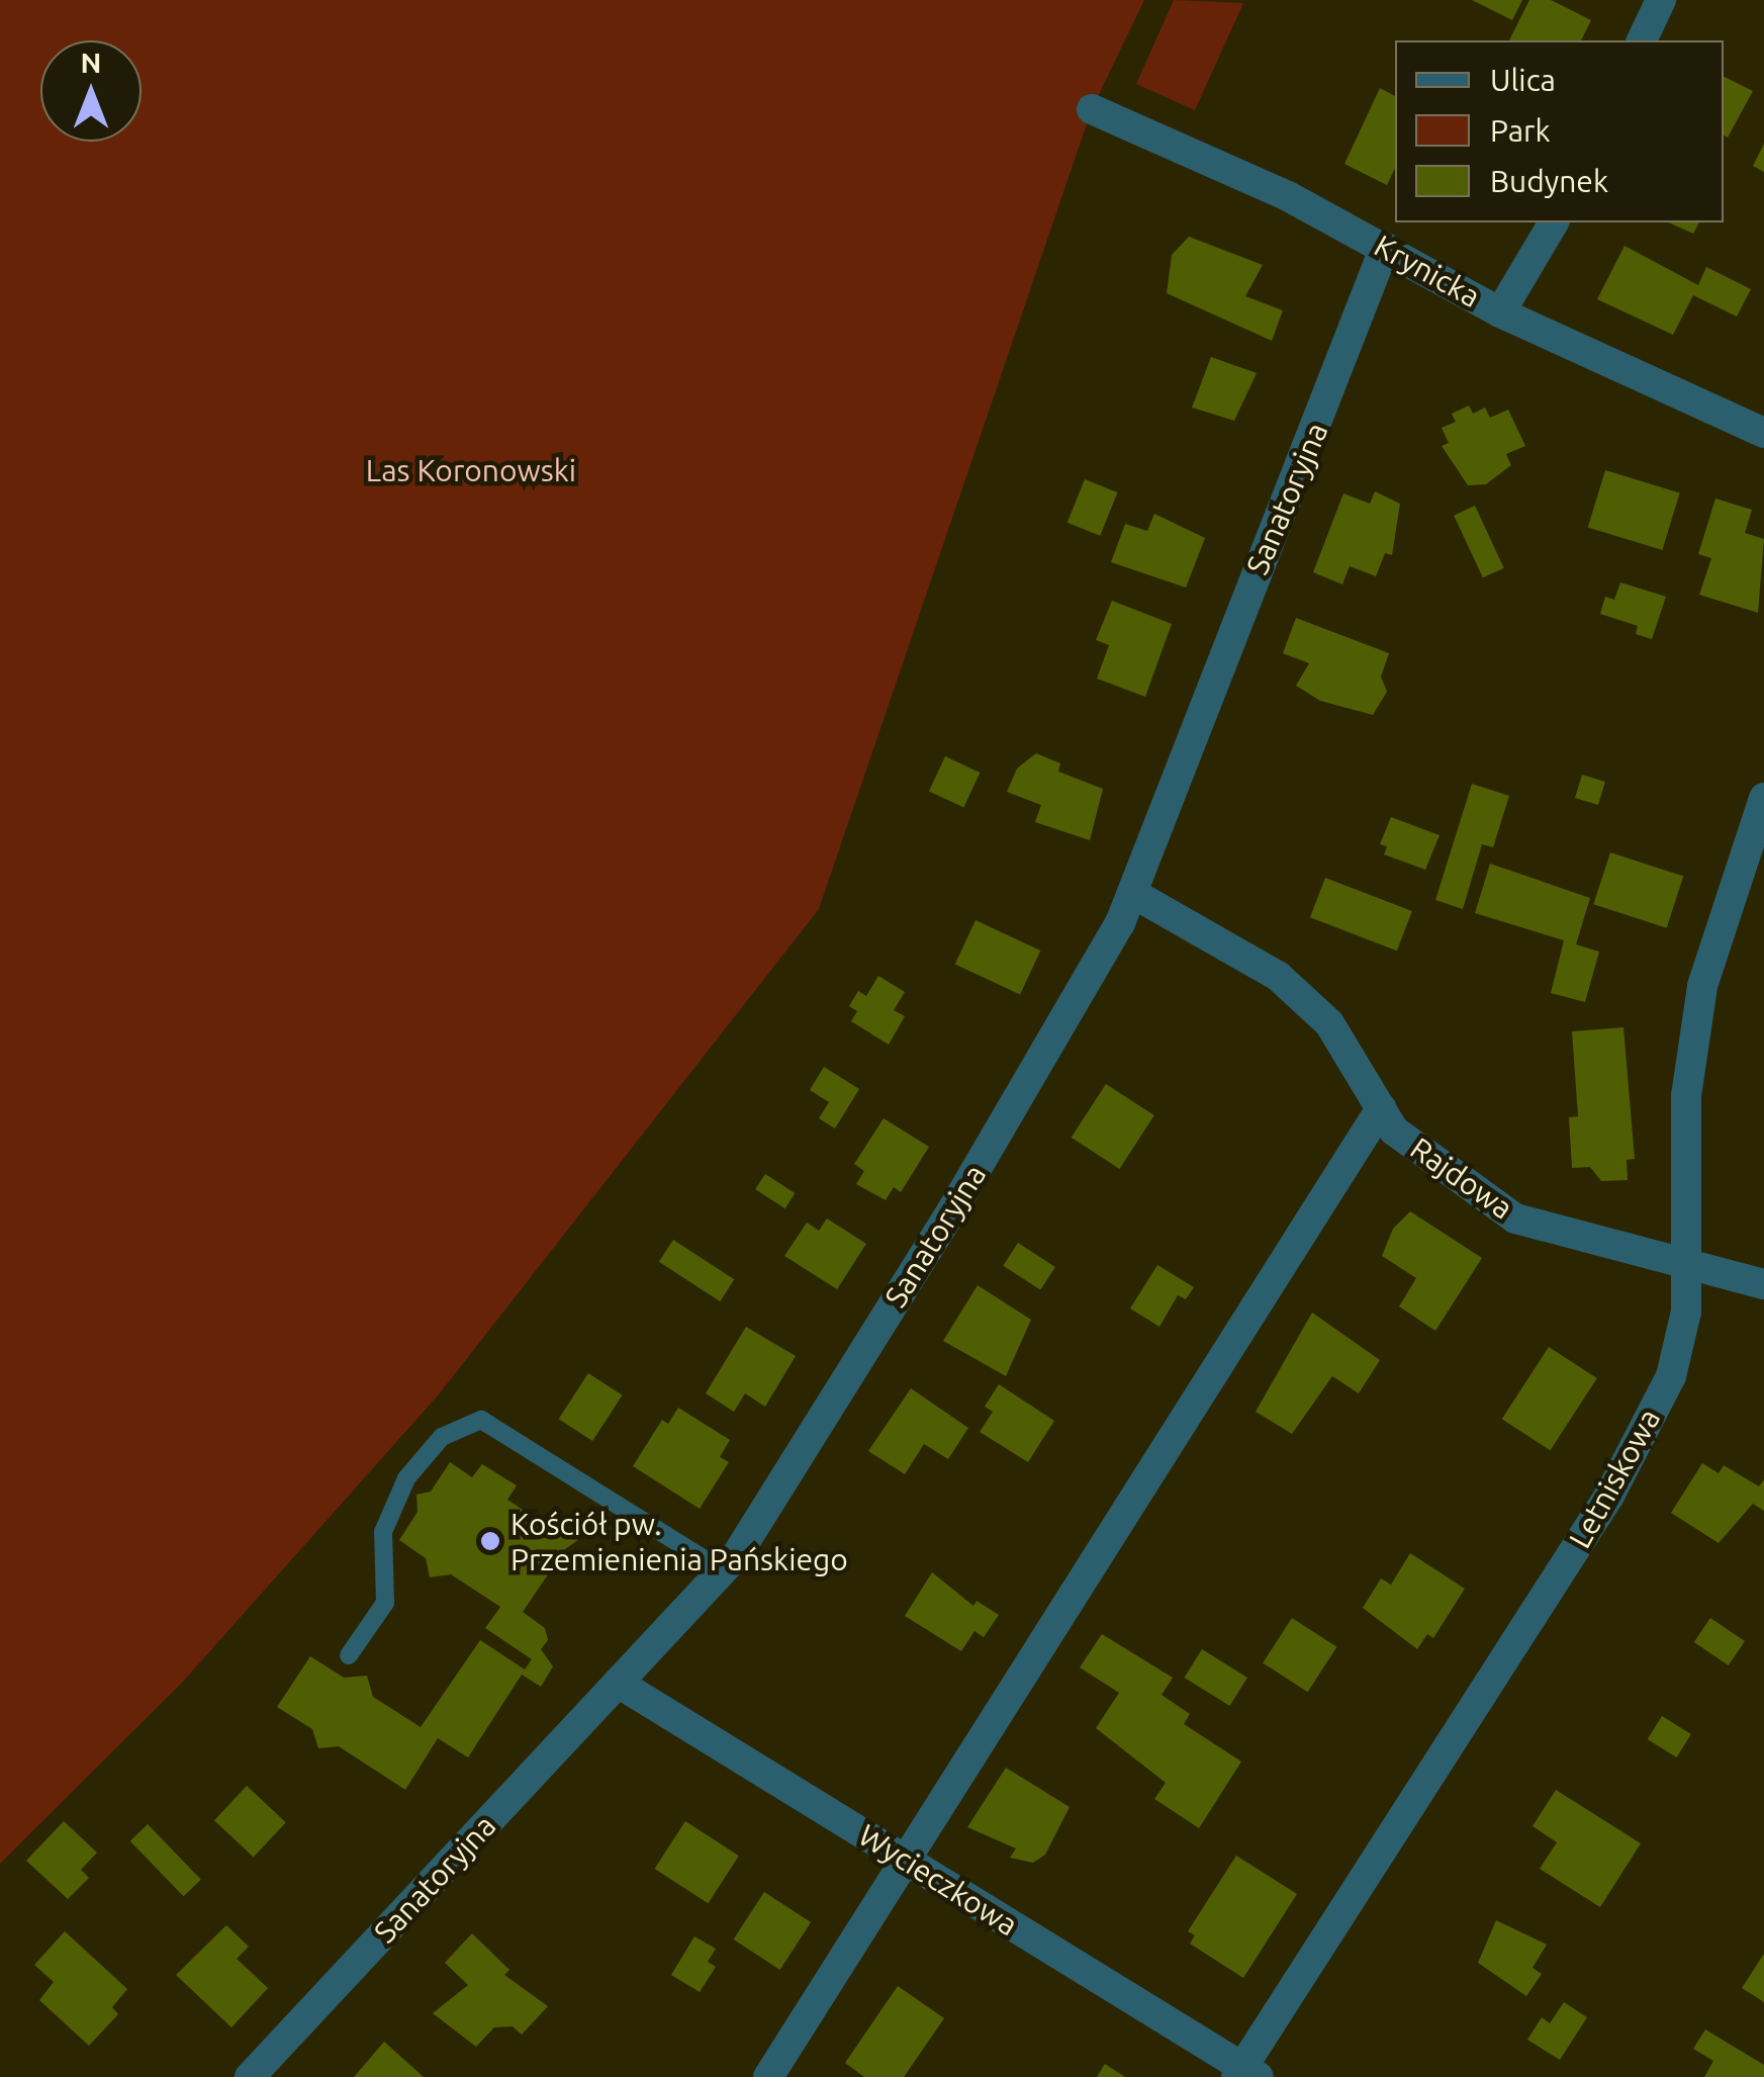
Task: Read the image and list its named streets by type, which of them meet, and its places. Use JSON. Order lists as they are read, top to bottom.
{
  "streets": {
    "street": [
      "Krynicka",
      "Sanatoryjna",
      "Rajdowa",
      "Letniskowa",
      "Wycieczkowa"
    ]
  },
  "crossings": [
    ["Krynicka", "Sanatoryjna"],
    ["Sanatoryjna", "Rajdowa"],
    ["Sanatoryjna", "Wycieczkowa"],
    ["Rajdowa", "Letniskowa"],
    ["Letniskowa", "Wycieczkowa"]
  ],
  "parks": ["Las Koronowski"],
  "places": ["Kościół pw. Przemienienia Pańskiego"],
  "legend": ["Ulica", "Park", "Budynek"],
  "north": "top"
}
